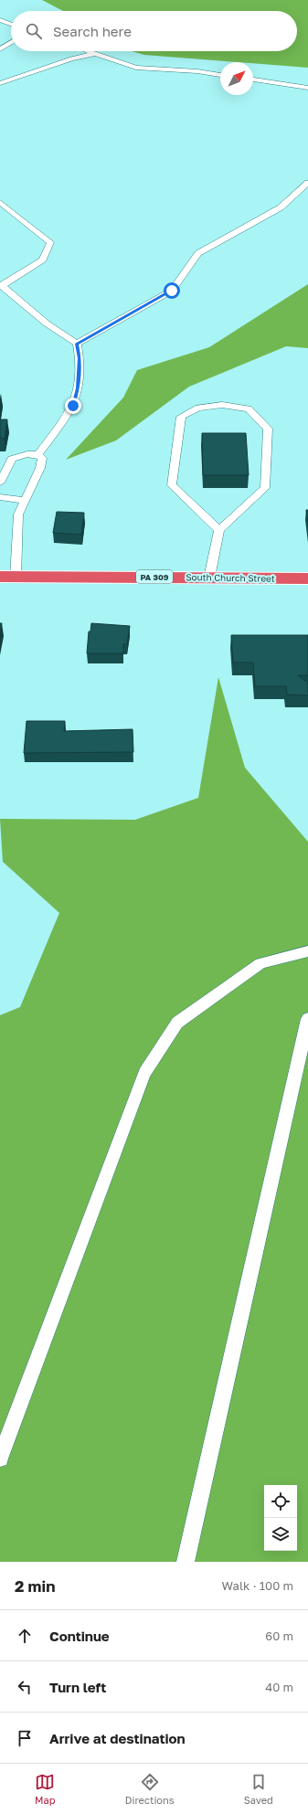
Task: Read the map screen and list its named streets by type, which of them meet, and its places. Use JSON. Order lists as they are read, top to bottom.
{
  "streets": {
    "highway": ["PA 309", "South Church Street"]
  },
  "north": "top right",
  "page": {
    "search": "Search here",
    "heading": ["2 min", "Walk · 100 m"],
    "list": [
      ["Continue", "60 m"],
      ["Turn left", "40 m"],
      "Arrive at destination"
    ],
    "nav": ["Map", "Directions", "Saved"]
  }
}
